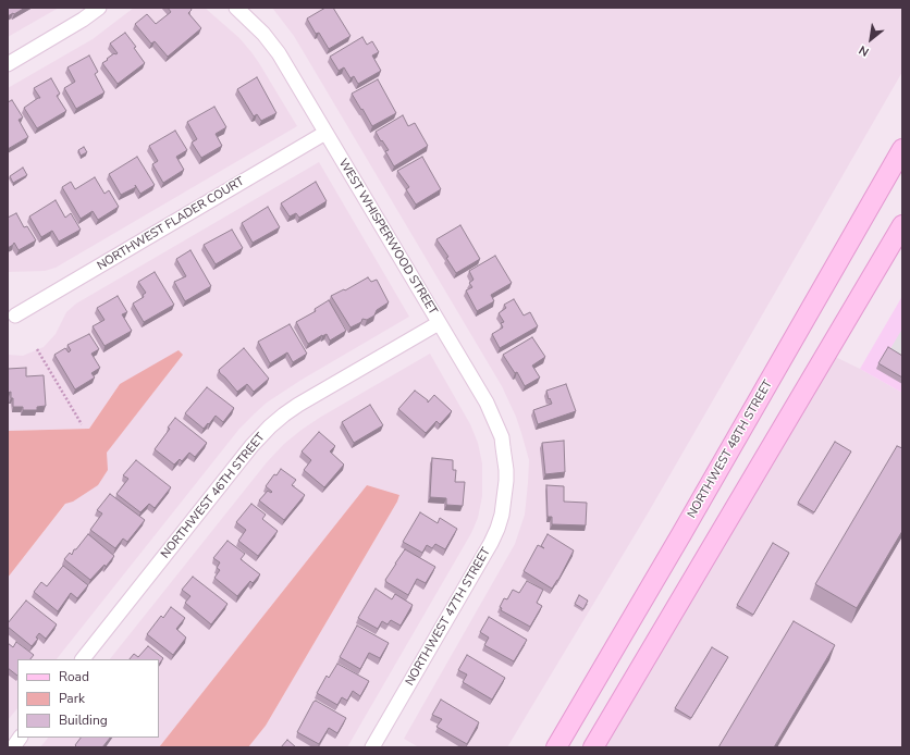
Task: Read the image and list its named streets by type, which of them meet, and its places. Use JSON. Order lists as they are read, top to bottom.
{
  "streets": {
    "main road": ["NORTHWEST 48TH STREET"],
    "street": [
      "NORTHWEST FLADER COURT",
      "WEST WHISPERWOOD STREET",
      "NORTHWEST 46TH STREET",
      "NORTHWEST 47TH STREET"
    ]
  },
  "crossings": [
    ["NORTHWEST FLADER COURT", "WEST WHISPERWOOD STREET"],
    ["WEST WHISPERWOOD STREET", "NORTHWEST 46TH STREET"],
    ["WEST WHISPERWOOD STREET", "NORTHWEST 47TH STREET"]
  ],
  "legend": ["Road", "Park", "Building"],
  "north": "bottom left"
}
